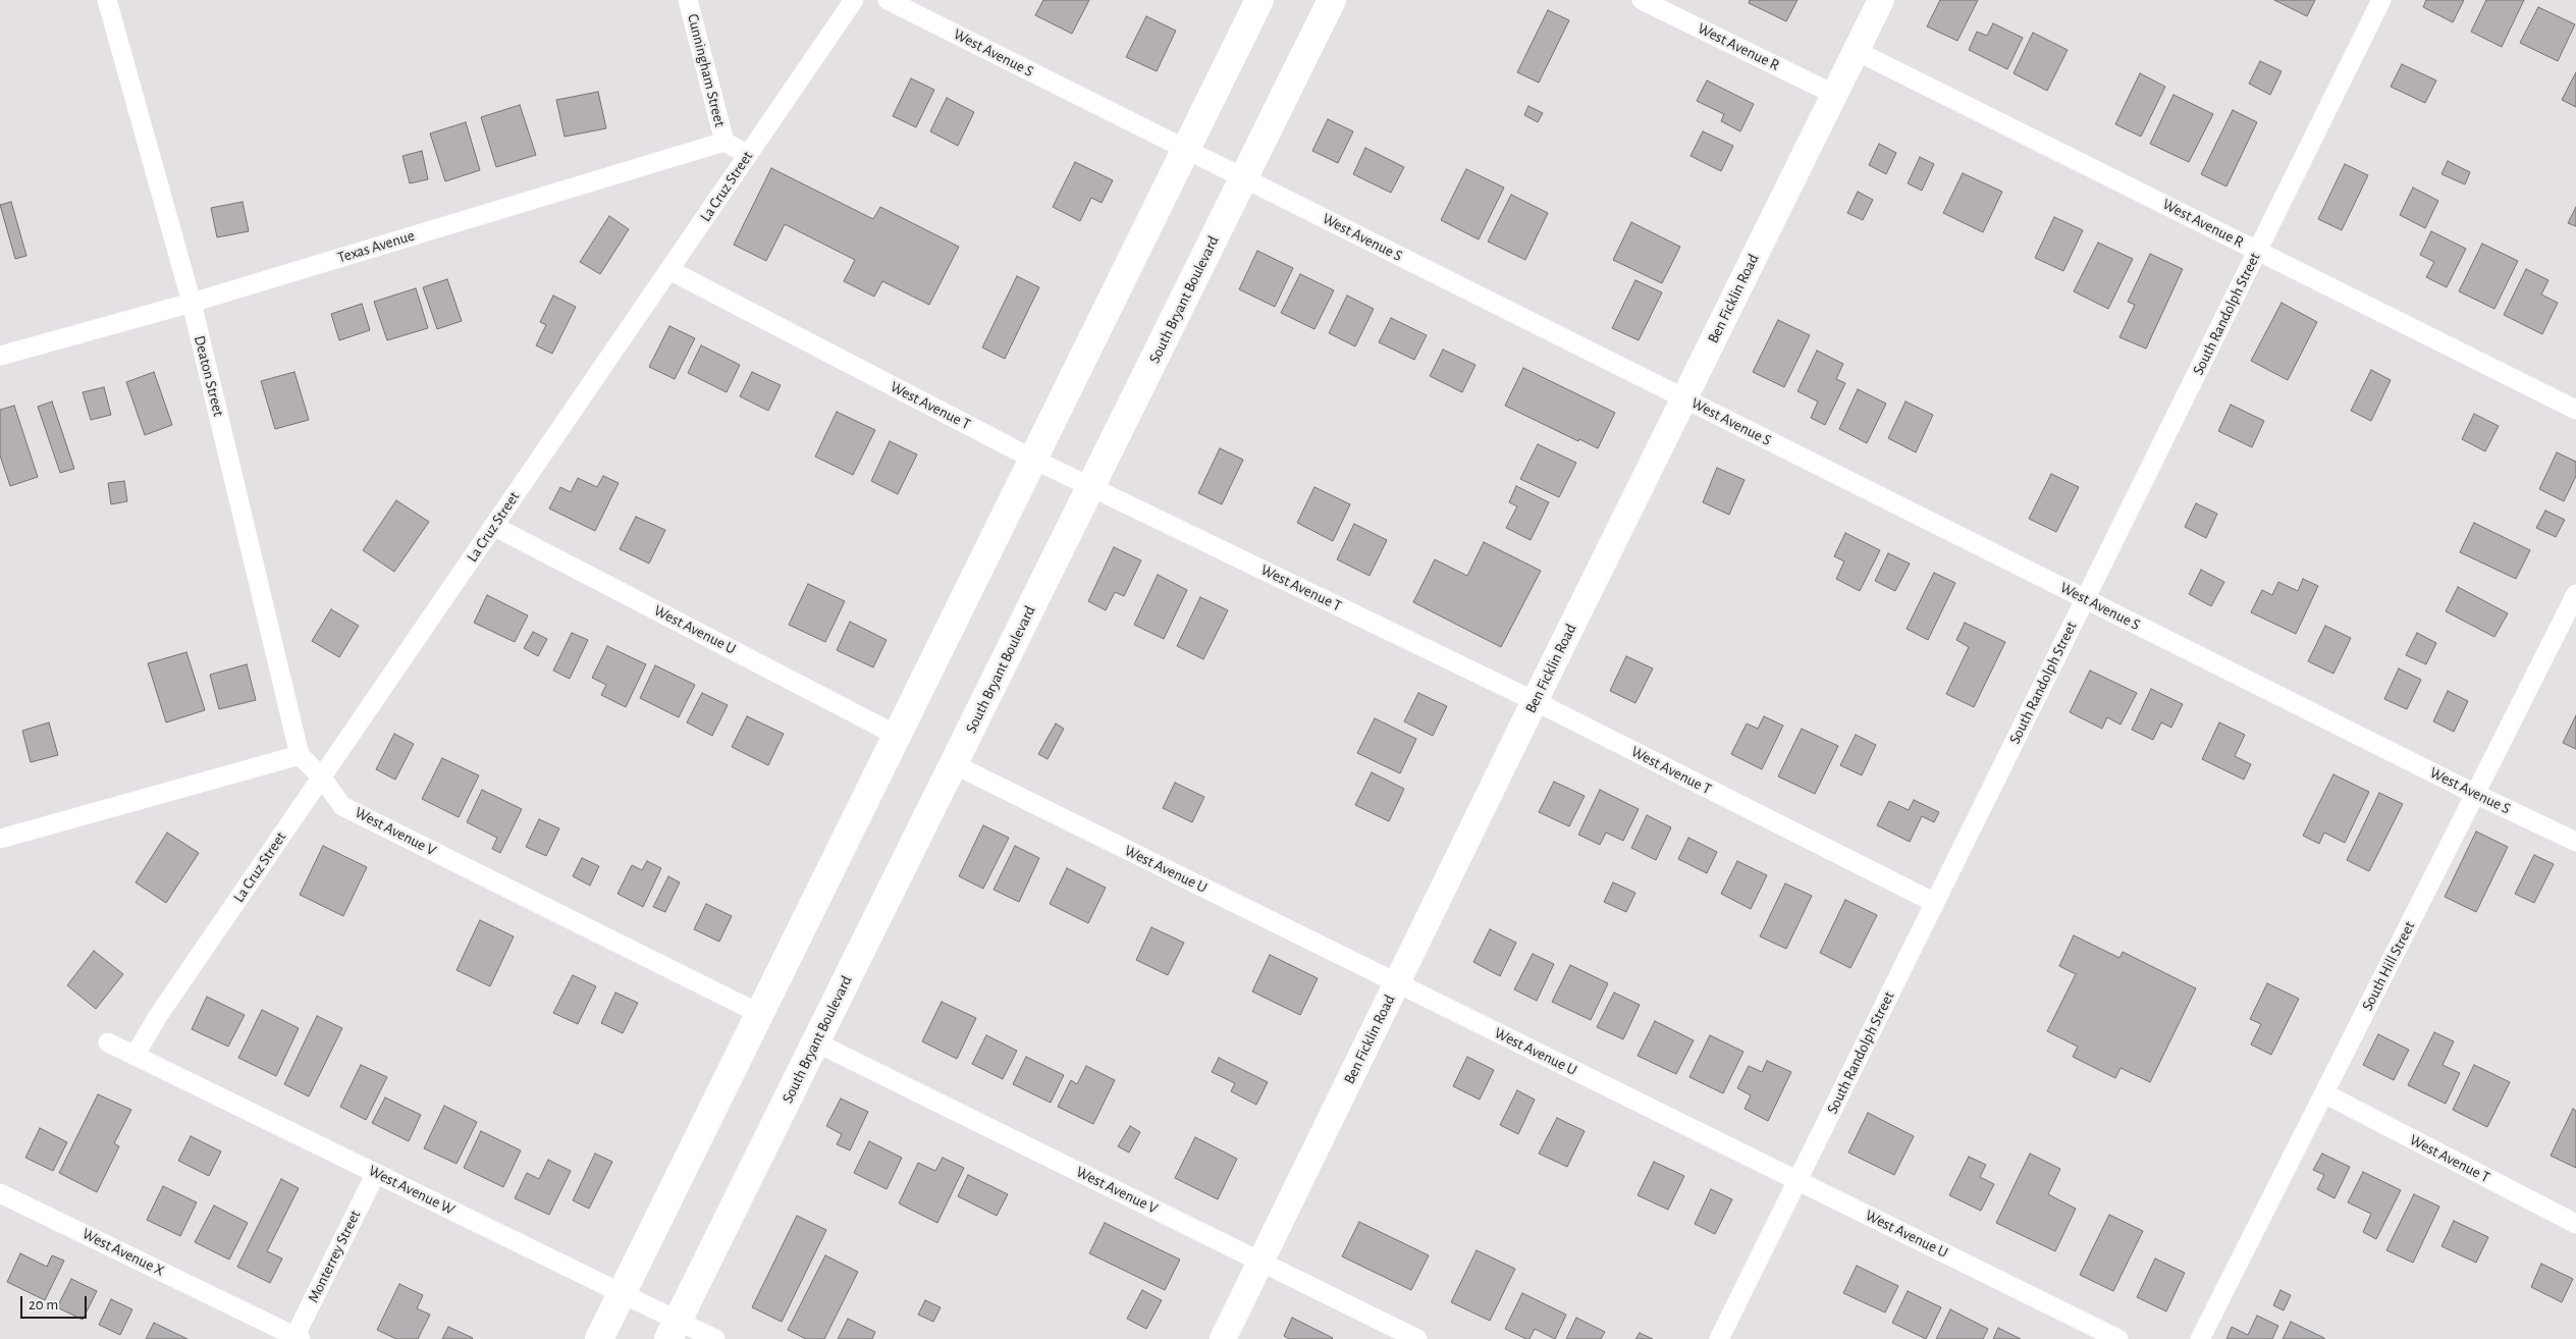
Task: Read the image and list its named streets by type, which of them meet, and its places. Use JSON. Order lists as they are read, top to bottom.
{
  "streets": {
    "main road": ["South Bryant Boulevard"],
    "street": [
      "West Avenue R",
      "West Avenue S",
      "Cunningham Street",
      "La Cruz Street",
      "Texas Avenue",
      "Ben Ficklin Road",
      "South Randolph Street",
      "Deaton Street",
      "West Avenue T",
      "West Avenue U",
      "West Avenue V",
      "South Hill Street",
      "West Avenue W",
      "West Avenue X",
      "Monterrey Street"
    ]
  },
  "crossings": [
    ["West Avenue R", "Ben Ficklin Road"],
    ["West Avenue R", "South Randolph Street"],
    ["West Avenue S", "Ben Ficklin Road"],
    ["West Avenue S", "South Bryant Boulevard"],
    ["West Avenue S", "South Randolph Street"],
    ["West Avenue S", "South Hill Street"],
    ["Cunningham Street", "Texas Avenue"],
    ["La Cruz Street", "West Avenue T"],
    ["La Cruz Street", "West Avenue U"],
    ["La Cruz Street", "West Avenue V"],
    ["La Cruz Street", "West Avenue W"],
    ["Texas Avenue", "Deaton Street"],
    ["Ben Ficklin Road", "West Avenue T"],
    ["Ben Ficklin Road", "West Avenue U"],
    ["Ben Ficklin Road", "West Avenue V"],
    ["South Bryant Boulevard", "West Avenue T"],
    ["South Bryant Boulevard", "West Avenue U"],
    ["South Bryant Boulevard", "West Avenue V"],
    ["South Bryant Boulevard", "West Avenue W"],
    ["South Randolph Street", "West Avenue T"],
    ["South Randolph Street", "West Avenue U"],
    ["Deaton Street", "West Avenue V"],
    ["West Avenue T", "South Hill Street"],
    ["West Avenue W", "Monterrey Street"],
    ["West Avenue X", "Monterrey Street"]
  ],
  "scale_bar": "20 m"
}
